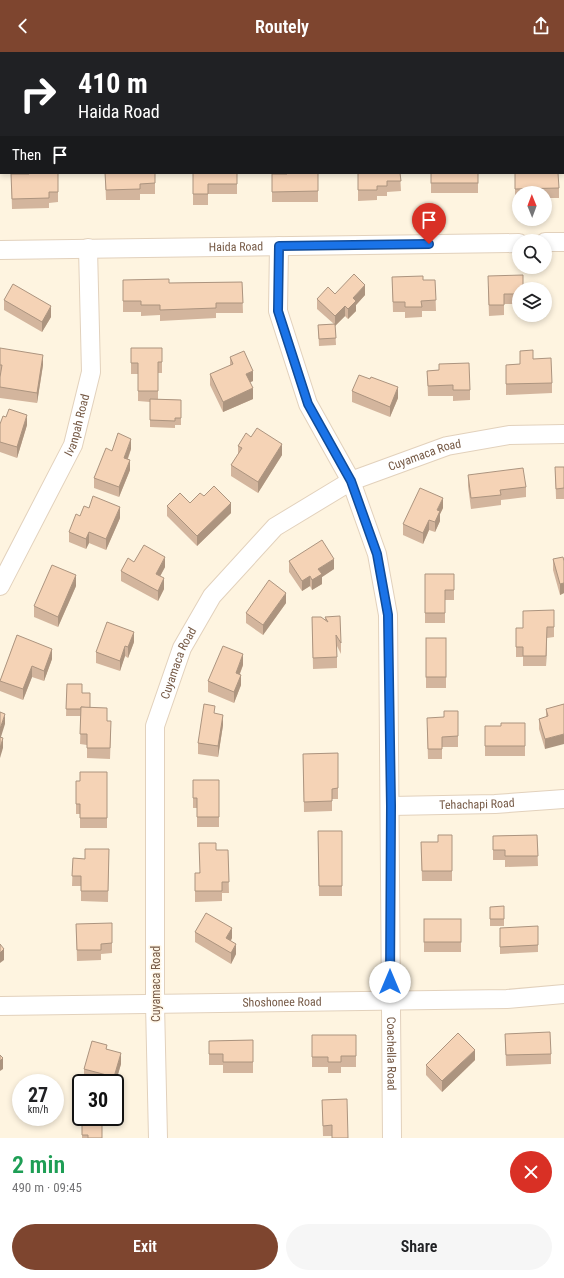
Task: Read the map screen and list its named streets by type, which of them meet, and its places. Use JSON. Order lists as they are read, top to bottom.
{
  "streets": {
    "street": [
      "Haida Road",
      "Ivanpah Road",
      "Cuyamaca Road",
      "Tehachapi Road",
      "Shoshonee Road",
      "Coachella Road"
    ]
  },
  "crossings": [
    ["Haida Road", "Ivanpah Road"],
    ["Haida Road", "Coachella Road"],
    ["Cuyamaca Road", "Shoshonee Road"],
    ["Cuyamaca Road", "Coachella Road"],
    ["Tehachapi Road", "Coachella Road"],
    ["Shoshonee Road", "Coachella Road"]
  ],
  "north": "top",
  "page": {
    "header": "Routely",
    "turn": ["410 m", "Haida Road"],
    "then": "Then",
    "speed": "27 km/h",
    "limit": "30",
    "heading": ["2 min", "490 m · 09:45"],
    "buttons": ["Exit", "Share"]
  }
}
